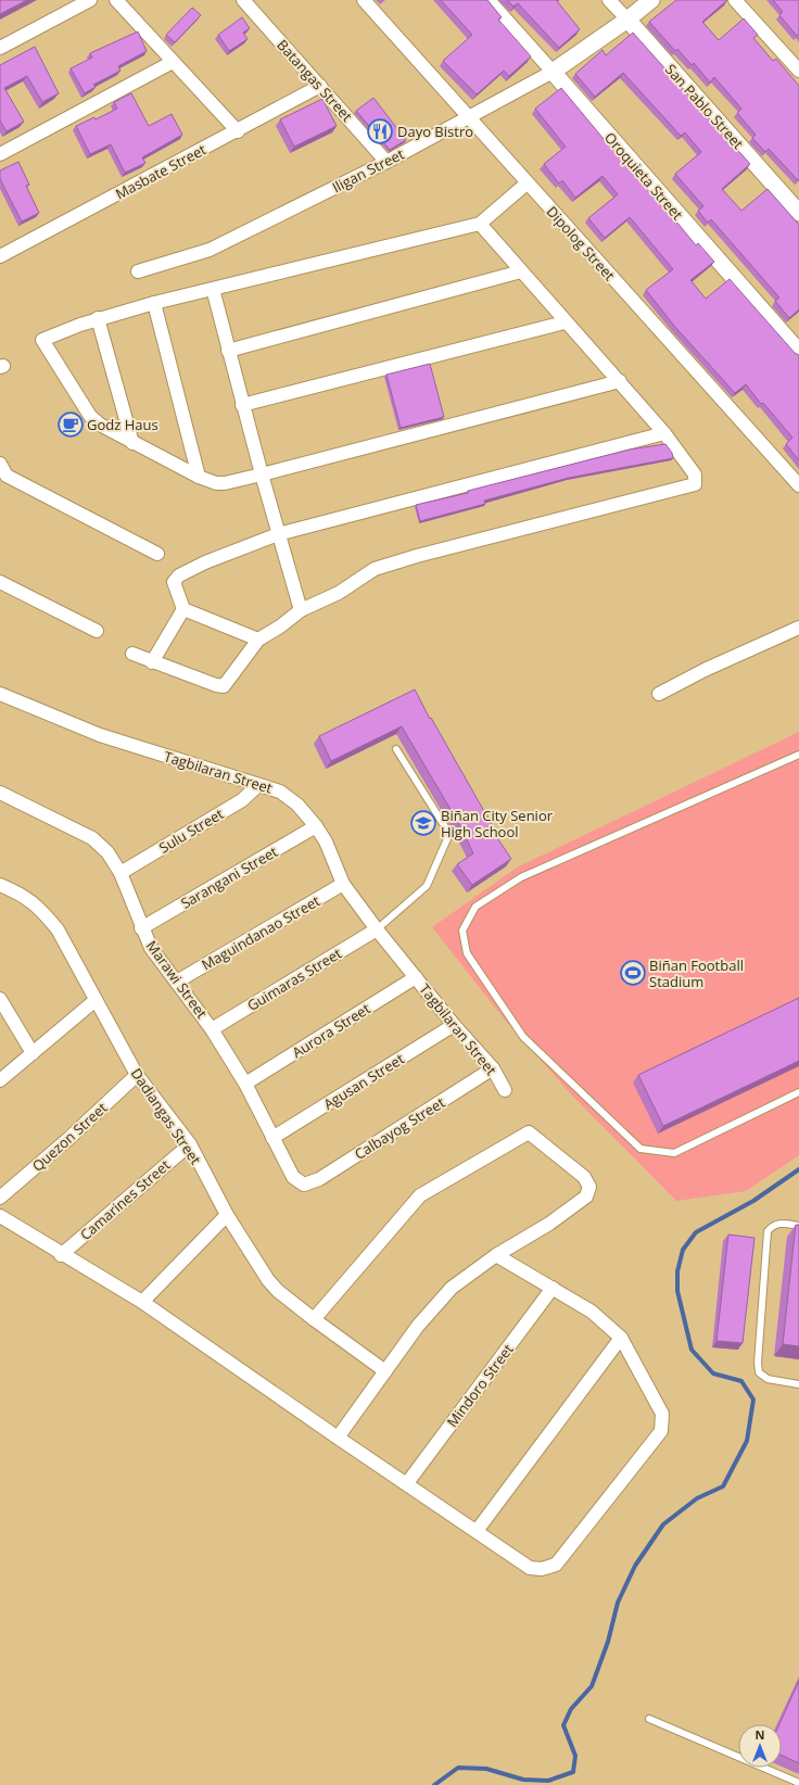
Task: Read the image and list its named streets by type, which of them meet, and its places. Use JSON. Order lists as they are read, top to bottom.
{
  "streets": {
    "street": [
      "Batangas Street",
      "San Pablo Street",
      "Iligan Street",
      "Masbate Street",
      "Oroquieta Street",
      "Dipolog Street",
      "Tagbilaran Street",
      "Sulu Street",
      "Sarangani Street",
      "Maguindanao Street",
      "Marawi Street",
      "Guimaras Street",
      "Aurora Street",
      "Agusan Street",
      "Dadiangas Street",
      "Calbayog Street",
      "Quezon Street",
      "Camarines Street",
      "Mindoro Street"
    ]
  },
  "crossings": [
    ["Batangas Street", "Iligan Street"],
    ["Batangas Street", "Masbate Street"],
    ["San Pablo Street", "Iligan Street"],
    ["Iligan Street", "Oroquieta Street"],
    ["Iligan Street", "Dipolog Street"],
    ["Tagbilaran Street", "Sulu Street"],
    ["Tagbilaran Street", "Sarangani Street"],
    ["Tagbilaran Street", "Maguindanao Street"],
    ["Tagbilaran Street", "Guimaras Street"],
    ["Tagbilaran Street", "Aurora Street"],
    ["Tagbilaran Street", "Agusan Street"],
    ["Tagbilaran Street", "Calbayog Street"],
    ["Sulu Street", "Marawi Street"],
    ["Sarangani Street", "Marawi Street"],
    ["Maguindanao Street", "Marawi Street"],
    ["Marawi Street", "Guimaras Street"],
    ["Marawi Street", "Aurora Street"],
    ["Marawi Street", "Agusan Street"],
    ["Marawi Street", "Calbayog Street"],
    ["Dadiangas Street", "Quezon Street"],
    ["Dadiangas Street", "Camarines Street"]
  ],
  "places": {
    "restaurant": ["Dayo Bistro"],
    "cafe": ["Godz Haus"],
    "school or university": ["Biñan City Senior High School"],
    "sports": ["Biñan Football Stadium"]
  },
  "north": "top"
}
